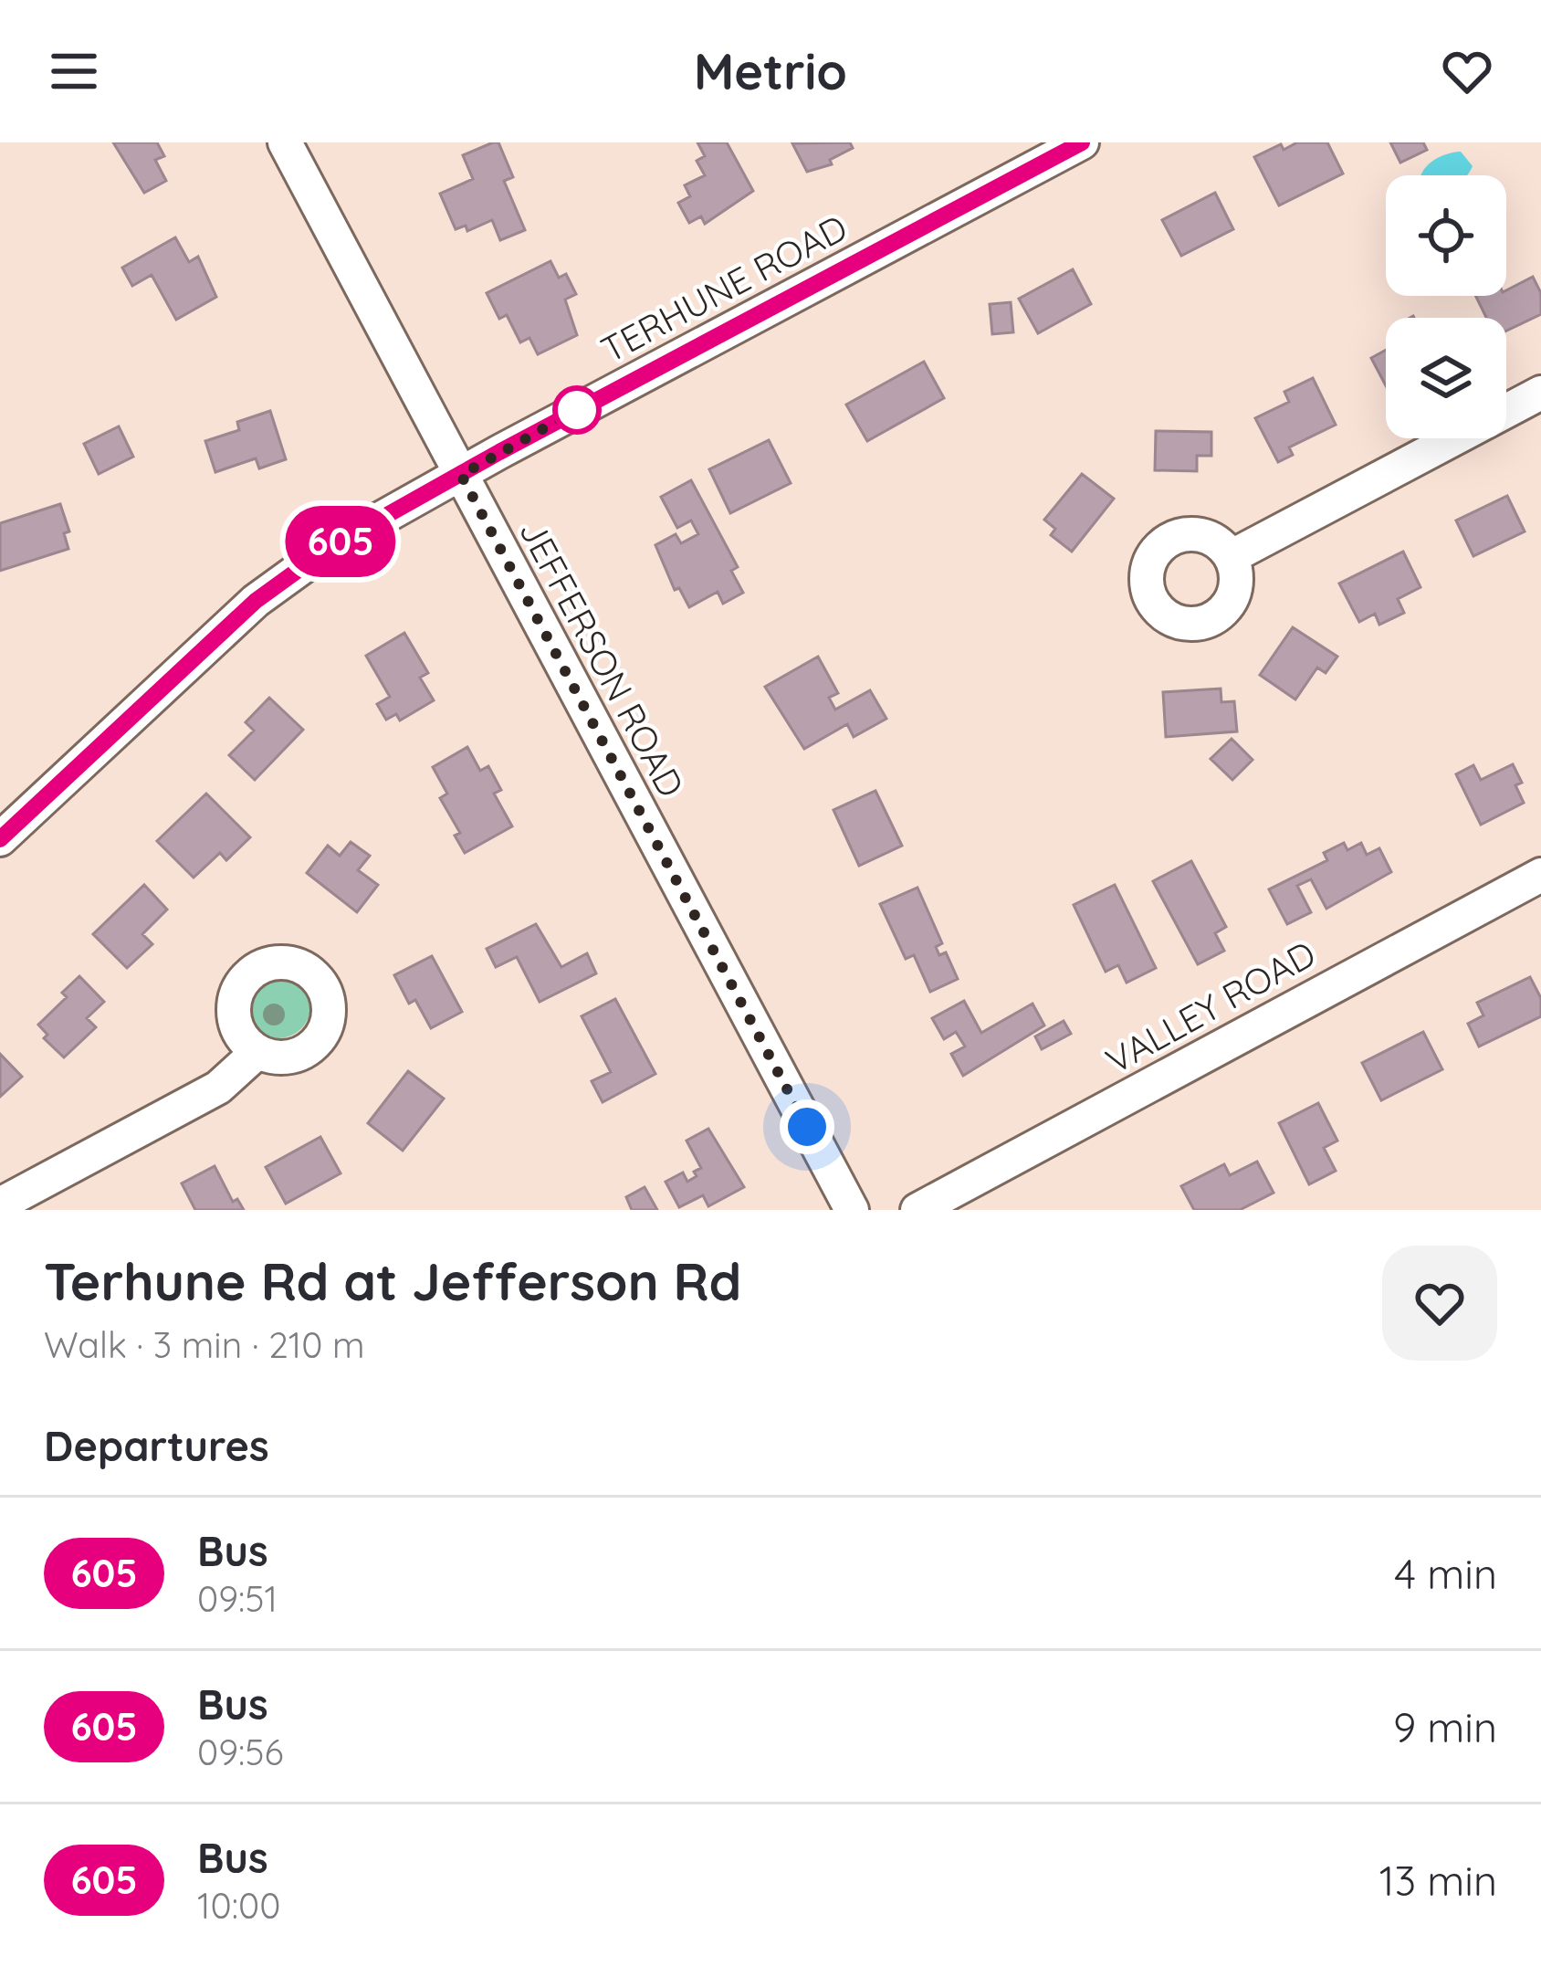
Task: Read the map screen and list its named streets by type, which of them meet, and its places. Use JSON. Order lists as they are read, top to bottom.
{
  "streets": {
    "street": ["TERHUNE ROAD", "JEFFERSON ROAD", "VALLEY ROAD"]
  },
  "crossings": [
    ["TERHUNE ROAD", "JEFFERSON ROAD"]
  ],
  "lines": ["bus line 605"],
  "page": {
    "header": "Metrio",
    "on_map": "605",
    "heading": [
      ["Terhune Rd at Jefferson Rd", "Walk · 3 min · 210 m"],
      "Departures"
    ],
    "list": [
      {
        "mark": "605",
        "name": "Bus",
        "note": "09:51",
        "value": "4 min"
      },
      {
        "mark": "605",
        "name": "Bus",
        "note": "09:56",
        "value": "9 min"
      },
      {
        "mark": "605",
        "name": "Bus",
        "note": "10:00",
        "value": "13 min"
      }
    ]
  }
}
